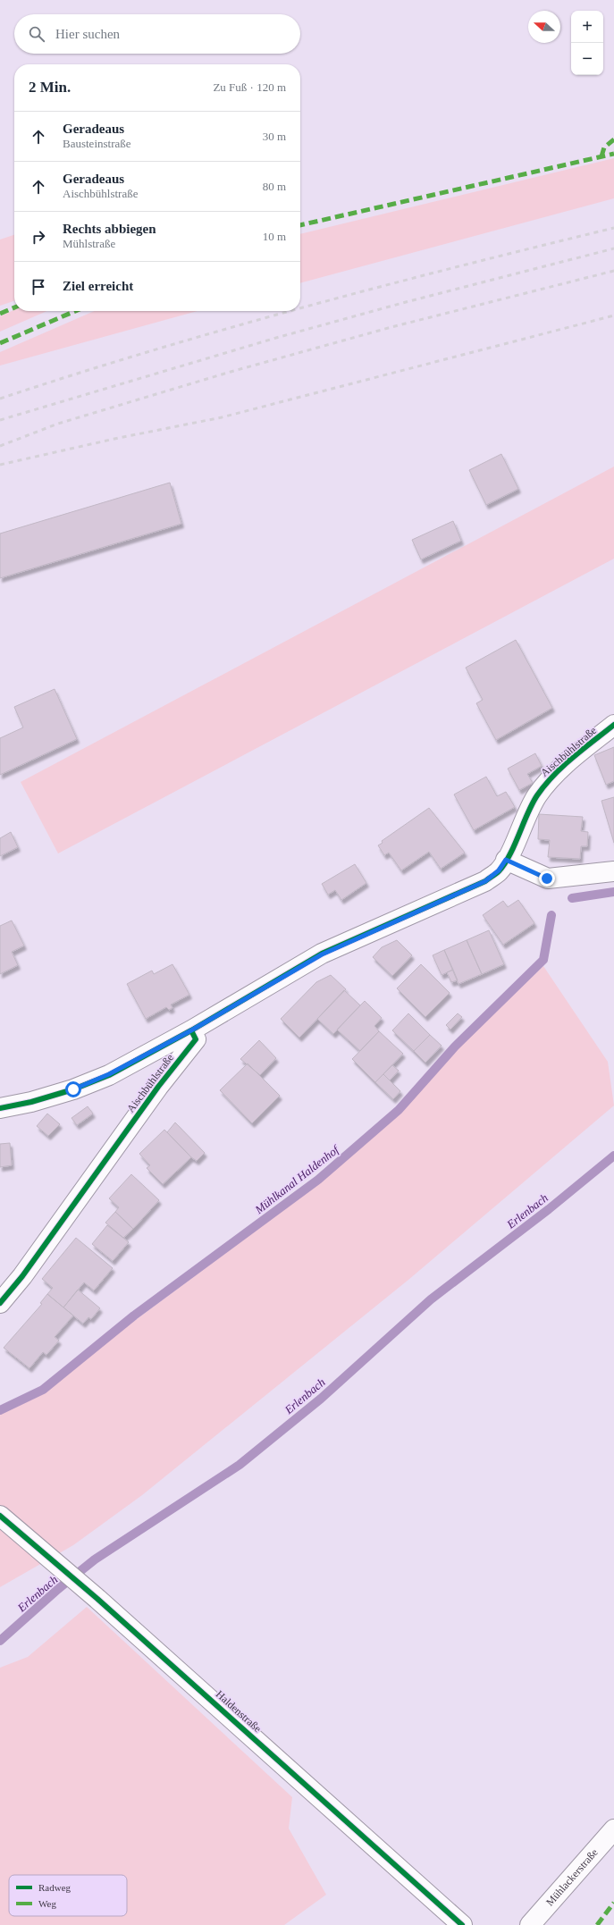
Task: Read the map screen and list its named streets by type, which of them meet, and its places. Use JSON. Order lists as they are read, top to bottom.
{
  "streets": {
    "street": ["Aischbühlstraße", "Haldenstraße", "Mühlackerstraße"]
  },
  "water": ["Mühlkanal Haldenhof", "Erlenbach"],
  "legend": ["Radweg", "Weg"],
  "north": "left",
  "page": {
    "map_buttons": ["+", "−"],
    "search": "Hier suchen",
    "heading": ["2 Min.", "Zu Fuß · 120 m"],
    "list": [
      ["Geradeaus", "Bausteinstraße", "30 m"],
      ["Geradeaus", "Aischbühlstraße", "80 m"],
      ["Rechts abbiegen", "Mühlstraße", "10 m"],
      "Ziel erreicht"
    ]
  }
}
